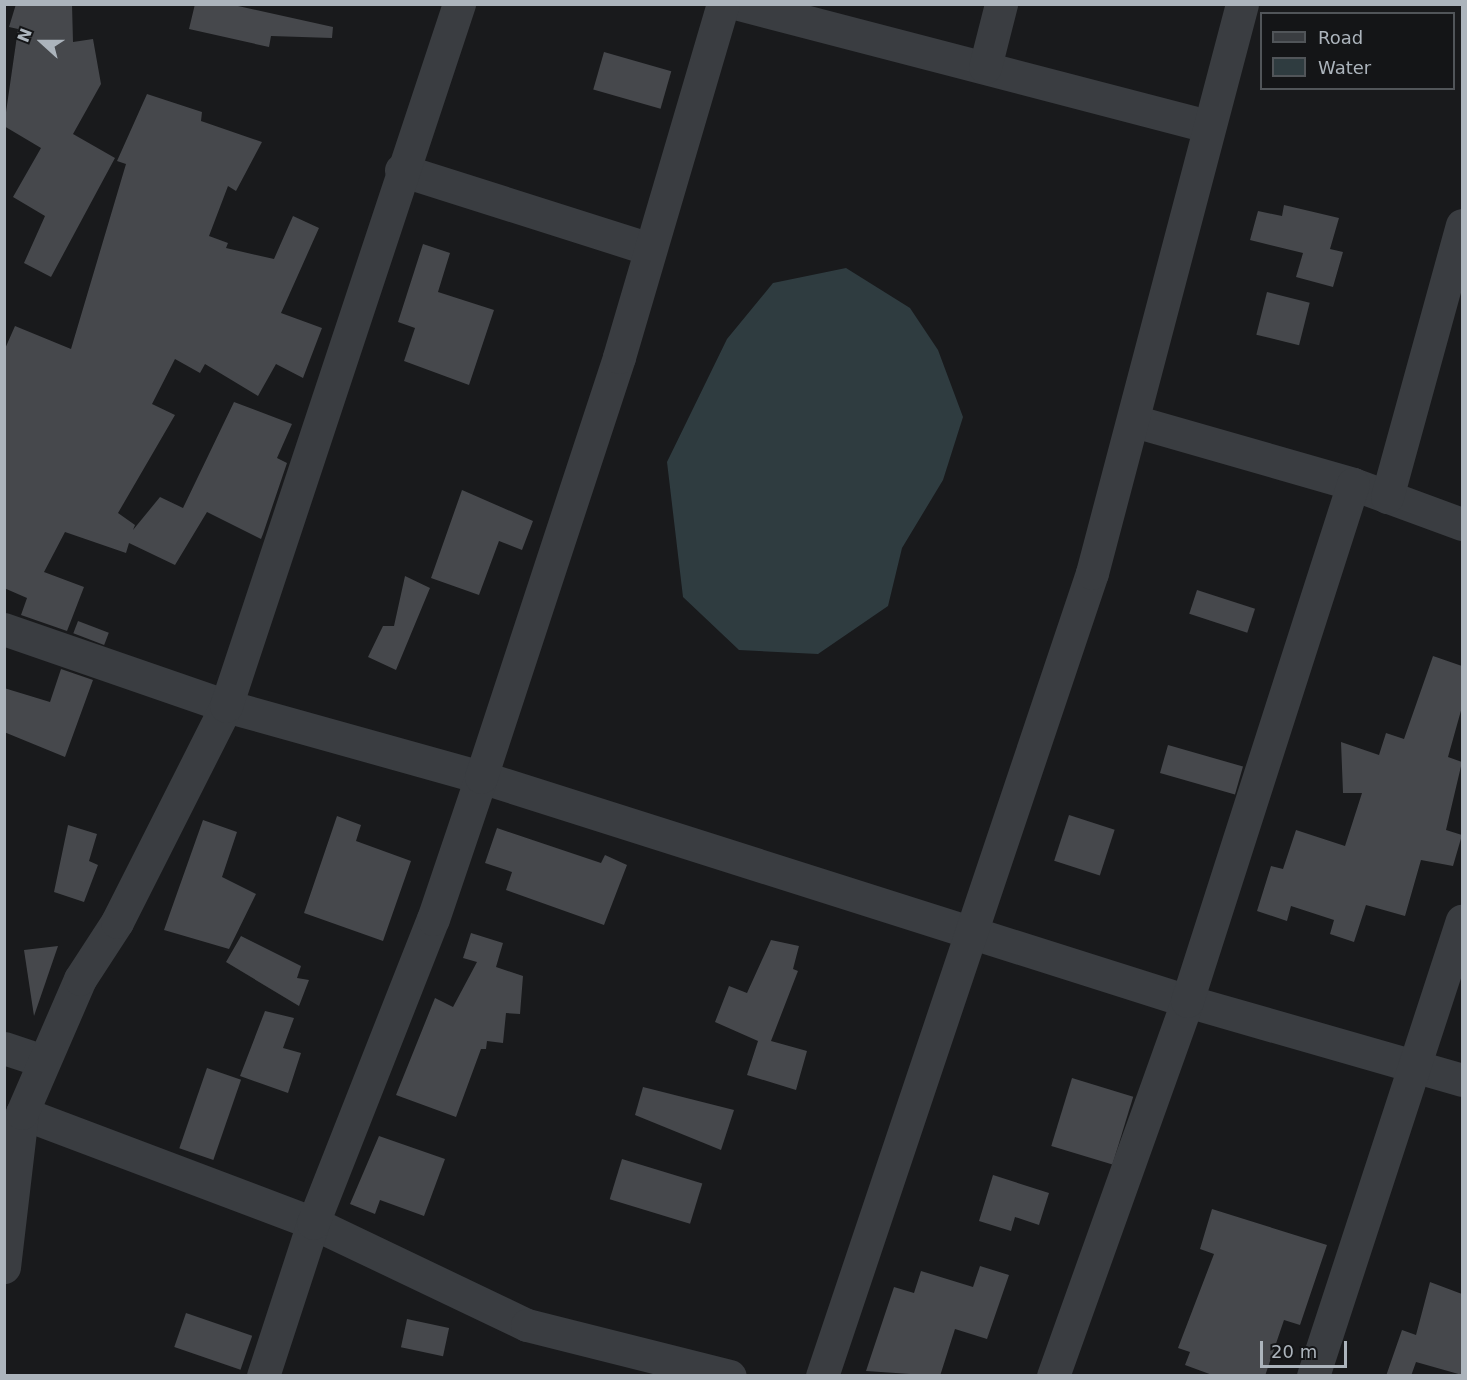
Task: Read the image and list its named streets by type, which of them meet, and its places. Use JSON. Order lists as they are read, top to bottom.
{
  "legend": ["Road", "Water"],
  "scale_bar": "20 m",
  "north": "left"
}
